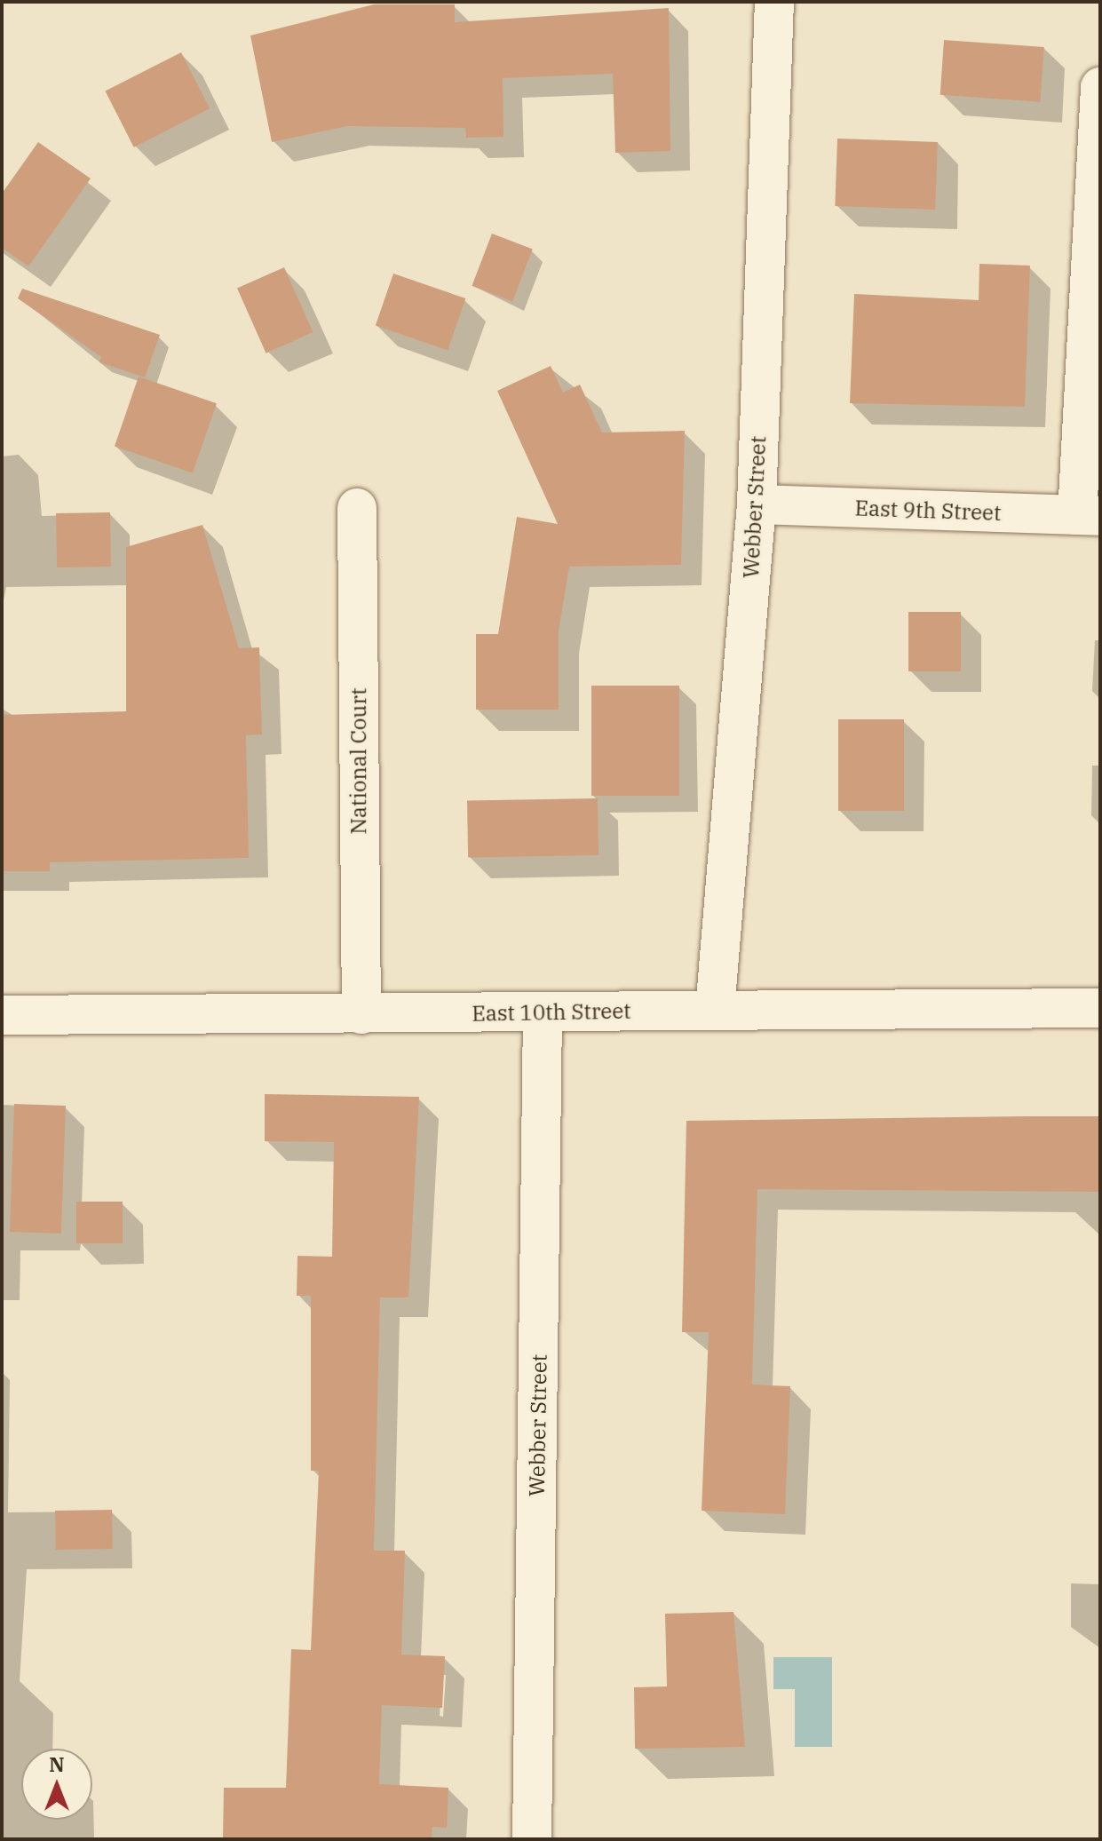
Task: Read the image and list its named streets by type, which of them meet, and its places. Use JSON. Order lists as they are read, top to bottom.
{
  "streets": {
    "street": [
      "Webber Street",
      "East 9th Street",
      "National Court",
      "East 10th Street"
    ]
  },
  "crossings": [
    ["Webber Street", "East 9th Street"],
    ["Webber Street", "East 10th Street"],
    ["National Court", "East 10th Street"]
  ],
  "north": "top"
}
